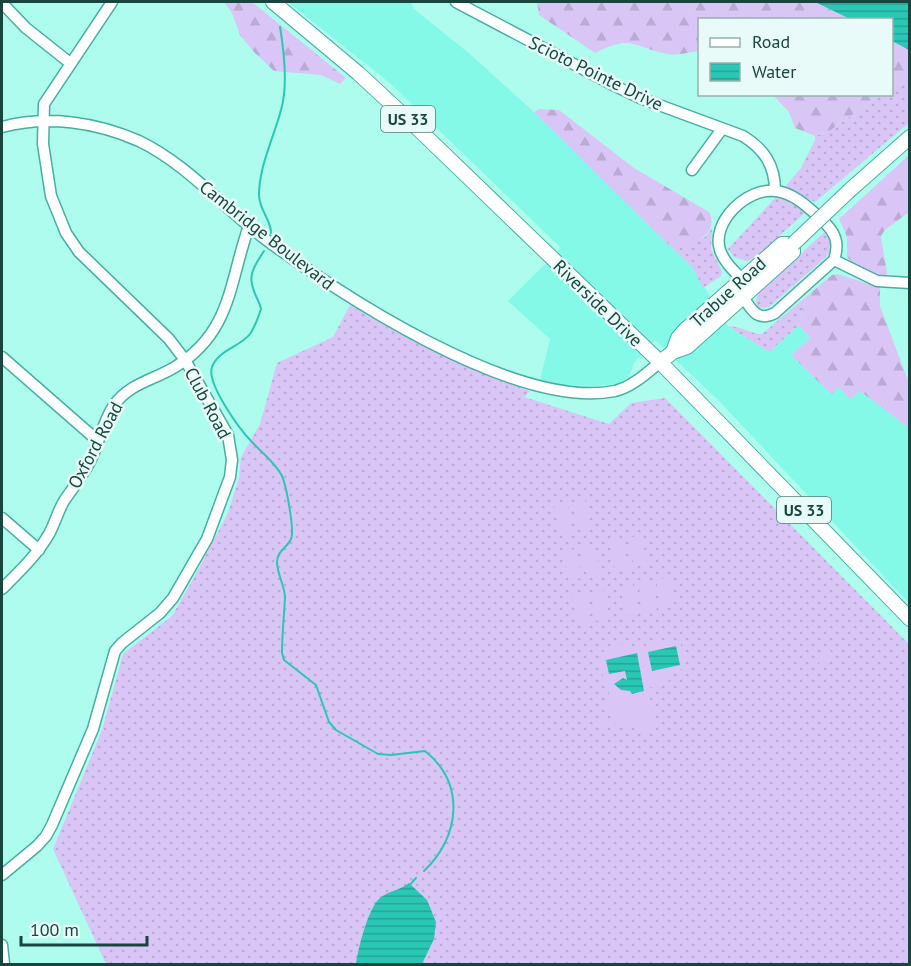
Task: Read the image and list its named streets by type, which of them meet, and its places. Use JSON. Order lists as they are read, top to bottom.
{
  "streets": {
    "main road": ["US 33", "Trabue Road", "Riverside Drive"],
    "street": [
      "Scioto Pointe Drive",
      "Cambridge Boulevard",
      "Club Road",
      "Oxford Road"
    ]
  },
  "crossings": [
    ["Cambridge Boulevard", "Trabue Road"],
    ["Cambridge Boulevard", "Riverside Drive"],
    ["Cambridge Boulevard", "Club Road"],
    ["Cambridge Boulevard", "Oxford Road"],
    ["Trabue Road", "Riverside Drive"],
    ["Club Road", "Oxford Road"]
  ],
  "legend": ["Road", "Water"],
  "scale_bar": "100 m"
}
